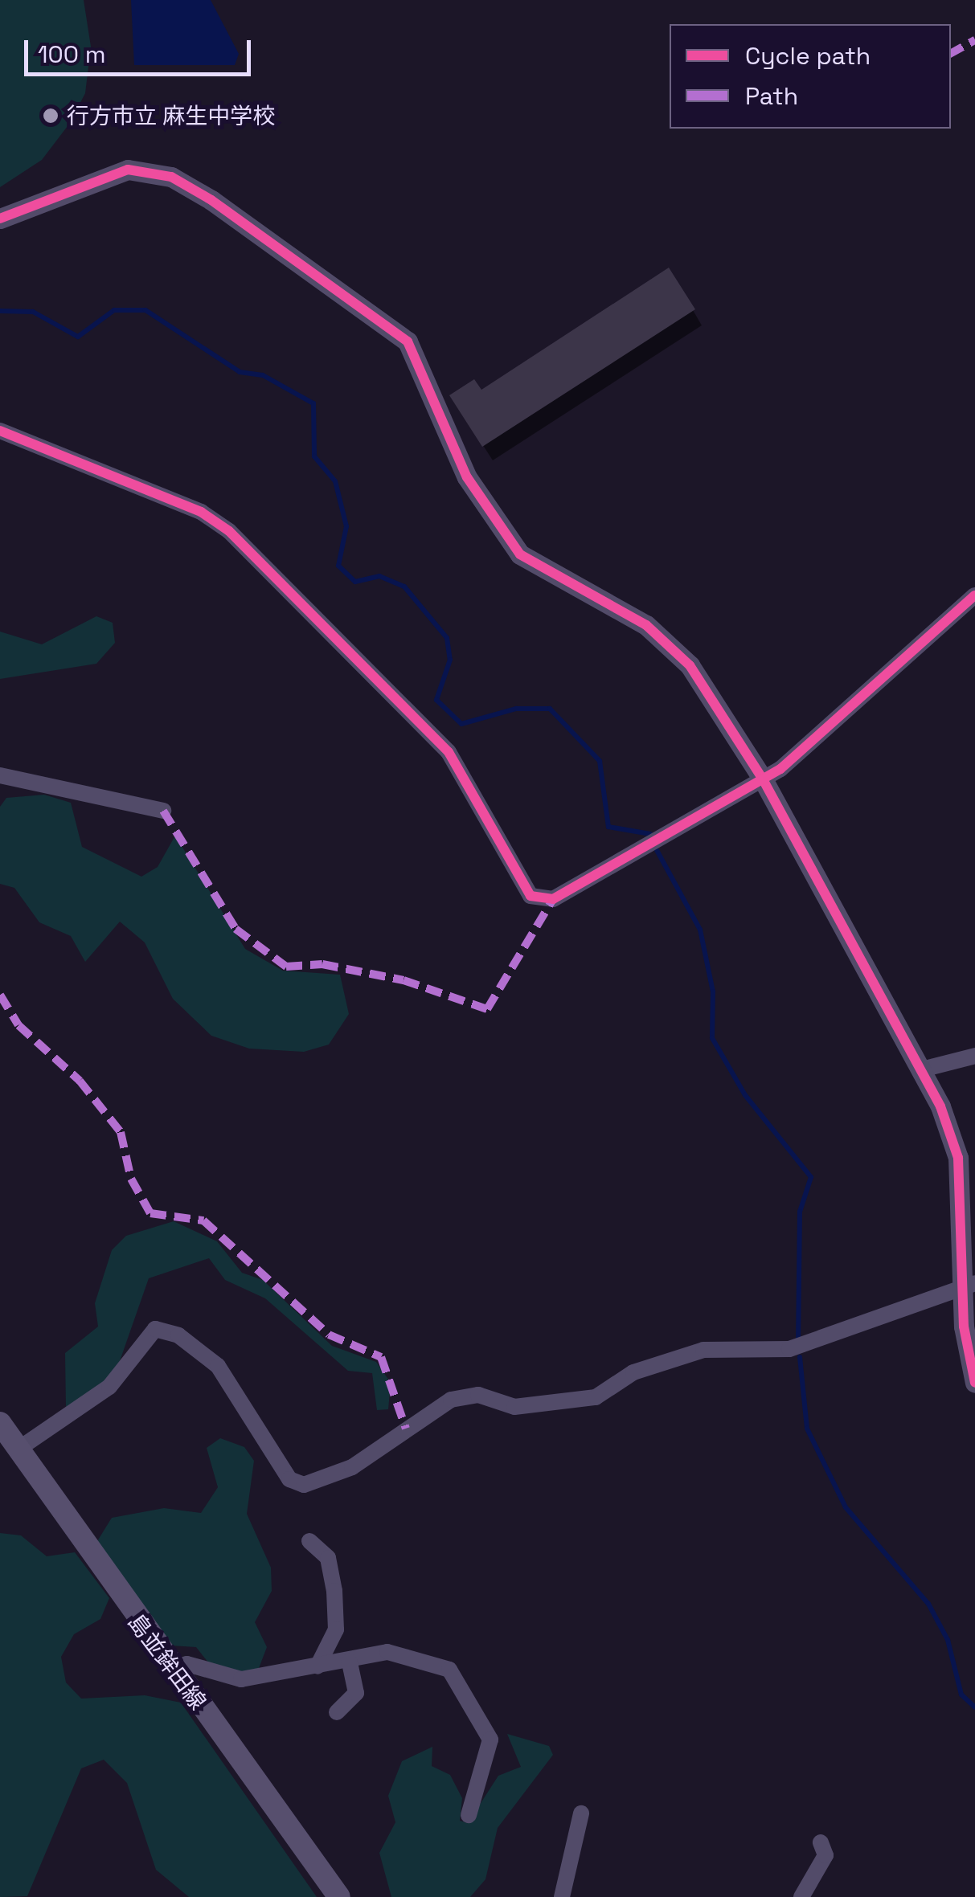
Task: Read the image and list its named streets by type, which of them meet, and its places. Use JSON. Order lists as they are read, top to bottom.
{
  "streets": {
    "main road": ["島並鉾田線"]
  },
  "places": ["行方市立 麻生中学校"],
  "legend": ["Cycle path", "Path"],
  "scale_bar": "100 m"
}
